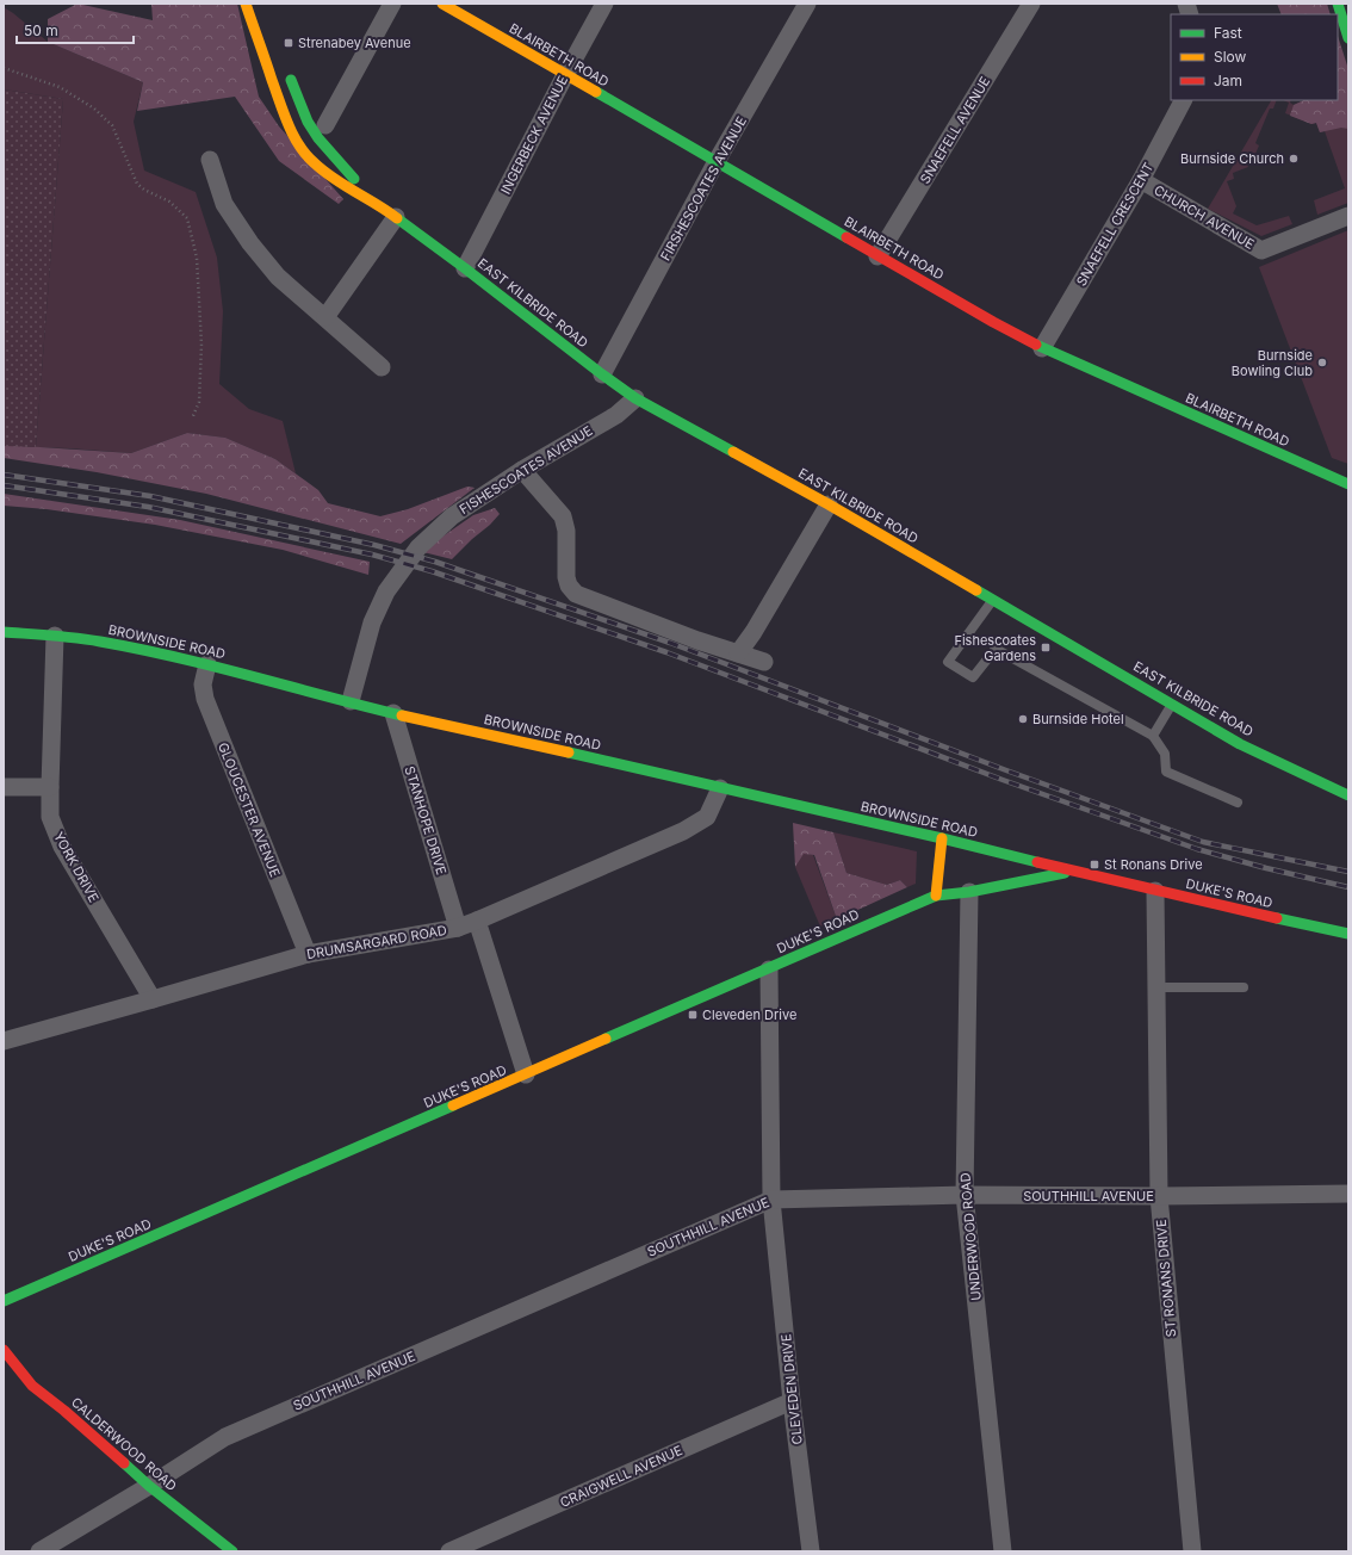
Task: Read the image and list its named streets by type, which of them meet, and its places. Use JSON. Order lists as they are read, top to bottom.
{
  "streets": {
    "main road": [
      "BLAIRBETH ROAD",
      "EAST KILBRIDE ROAD",
      "BROWNSIDE ROAD",
      "DUKE'S ROAD",
      "CALDERWOOD ROAD"
    ],
    "street": [
      "SNAEFELL AVENUE",
      "INGERBECK AVENUE",
      "FIRSHESCOATES AVENUE",
      "CHURCH AVENUE",
      "SNAEFELL CRESCENT",
      "FISHESCOATES AVENUE",
      "GLOUCESTER AVENUE",
      "STANHOPE DRIVE",
      "YORK DRIVE",
      "DRUMSARGARD ROAD",
      "SOUTHHILL AVENUE",
      "UNDERWOOD ROAD",
      "ST RONANS DRIVE",
      "CLEVEDEN DRIVE",
      "CRAIGWELL AVENUE"
    ]
  },
  "crossings": [
    ["BLAIRBETH ROAD", "SNAEFELL AVENUE"],
    ["BLAIRBETH ROAD", "INGERBECK AVENUE"],
    ["BLAIRBETH ROAD", "FIRSHESCOATES AVENUE"],
    ["BLAIRBETH ROAD", "SNAEFELL CRESCENT"],
    ["INGERBECK AVENUE", "EAST KILBRIDE ROAD"],
    ["FIRSHESCOATES AVENUE", "EAST KILBRIDE ROAD"],
    ["CHURCH AVENUE", "SNAEFELL CRESCENT"],
    ["EAST KILBRIDE ROAD", "FISHESCOATES AVENUE"],
    ["FISHESCOATES AVENUE", "BROWNSIDE ROAD"],
    ["BROWNSIDE ROAD", "GLOUCESTER AVENUE"],
    ["BROWNSIDE ROAD", "STANHOPE DRIVE"],
    ["BROWNSIDE ROAD", "YORK DRIVE"],
    ["BROWNSIDE ROAD", "DUKE'S ROAD"],
    ["BROWNSIDE ROAD", "DRUMSARGARD ROAD"],
    ["GLOUCESTER AVENUE", "DRUMSARGARD ROAD"],
    ["STANHOPE DRIVE", "DRUMSARGARD ROAD"],
    ["YORK DRIVE", "DRUMSARGARD ROAD"],
    ["DUKE'S ROAD", "UNDERWOOD ROAD"],
    ["DUKE'S ROAD", "ST RONANS DRIVE"],
    ["DUKE'S ROAD", "CLEVEDEN DRIVE"],
    ["SOUTHHILL AVENUE", "UNDERWOOD ROAD"],
    ["SOUTHHILL AVENUE", "ST RONANS DRIVE"],
    ["SOUTHHILL AVENUE", "CLEVEDEN DRIVE"],
    ["SOUTHHILL AVENUE", "CALDERWOOD ROAD"],
    ["CLEVEDEN DRIVE", "CRAIGWELL AVENUE"]
  ],
  "places": {
    "transit": [
      "Strenabey Avenue",
      "Fishescoates Gardens",
      "St Ronans Drive",
      "Cleveden Drive"
    ],
    "other": ["Burnside Church", "Burnside Bowling Club", "Burnside Hotel"]
  },
  "legend": ["Fast", "Slow", "Jam"],
  "scale_bar": "50 m"
}
